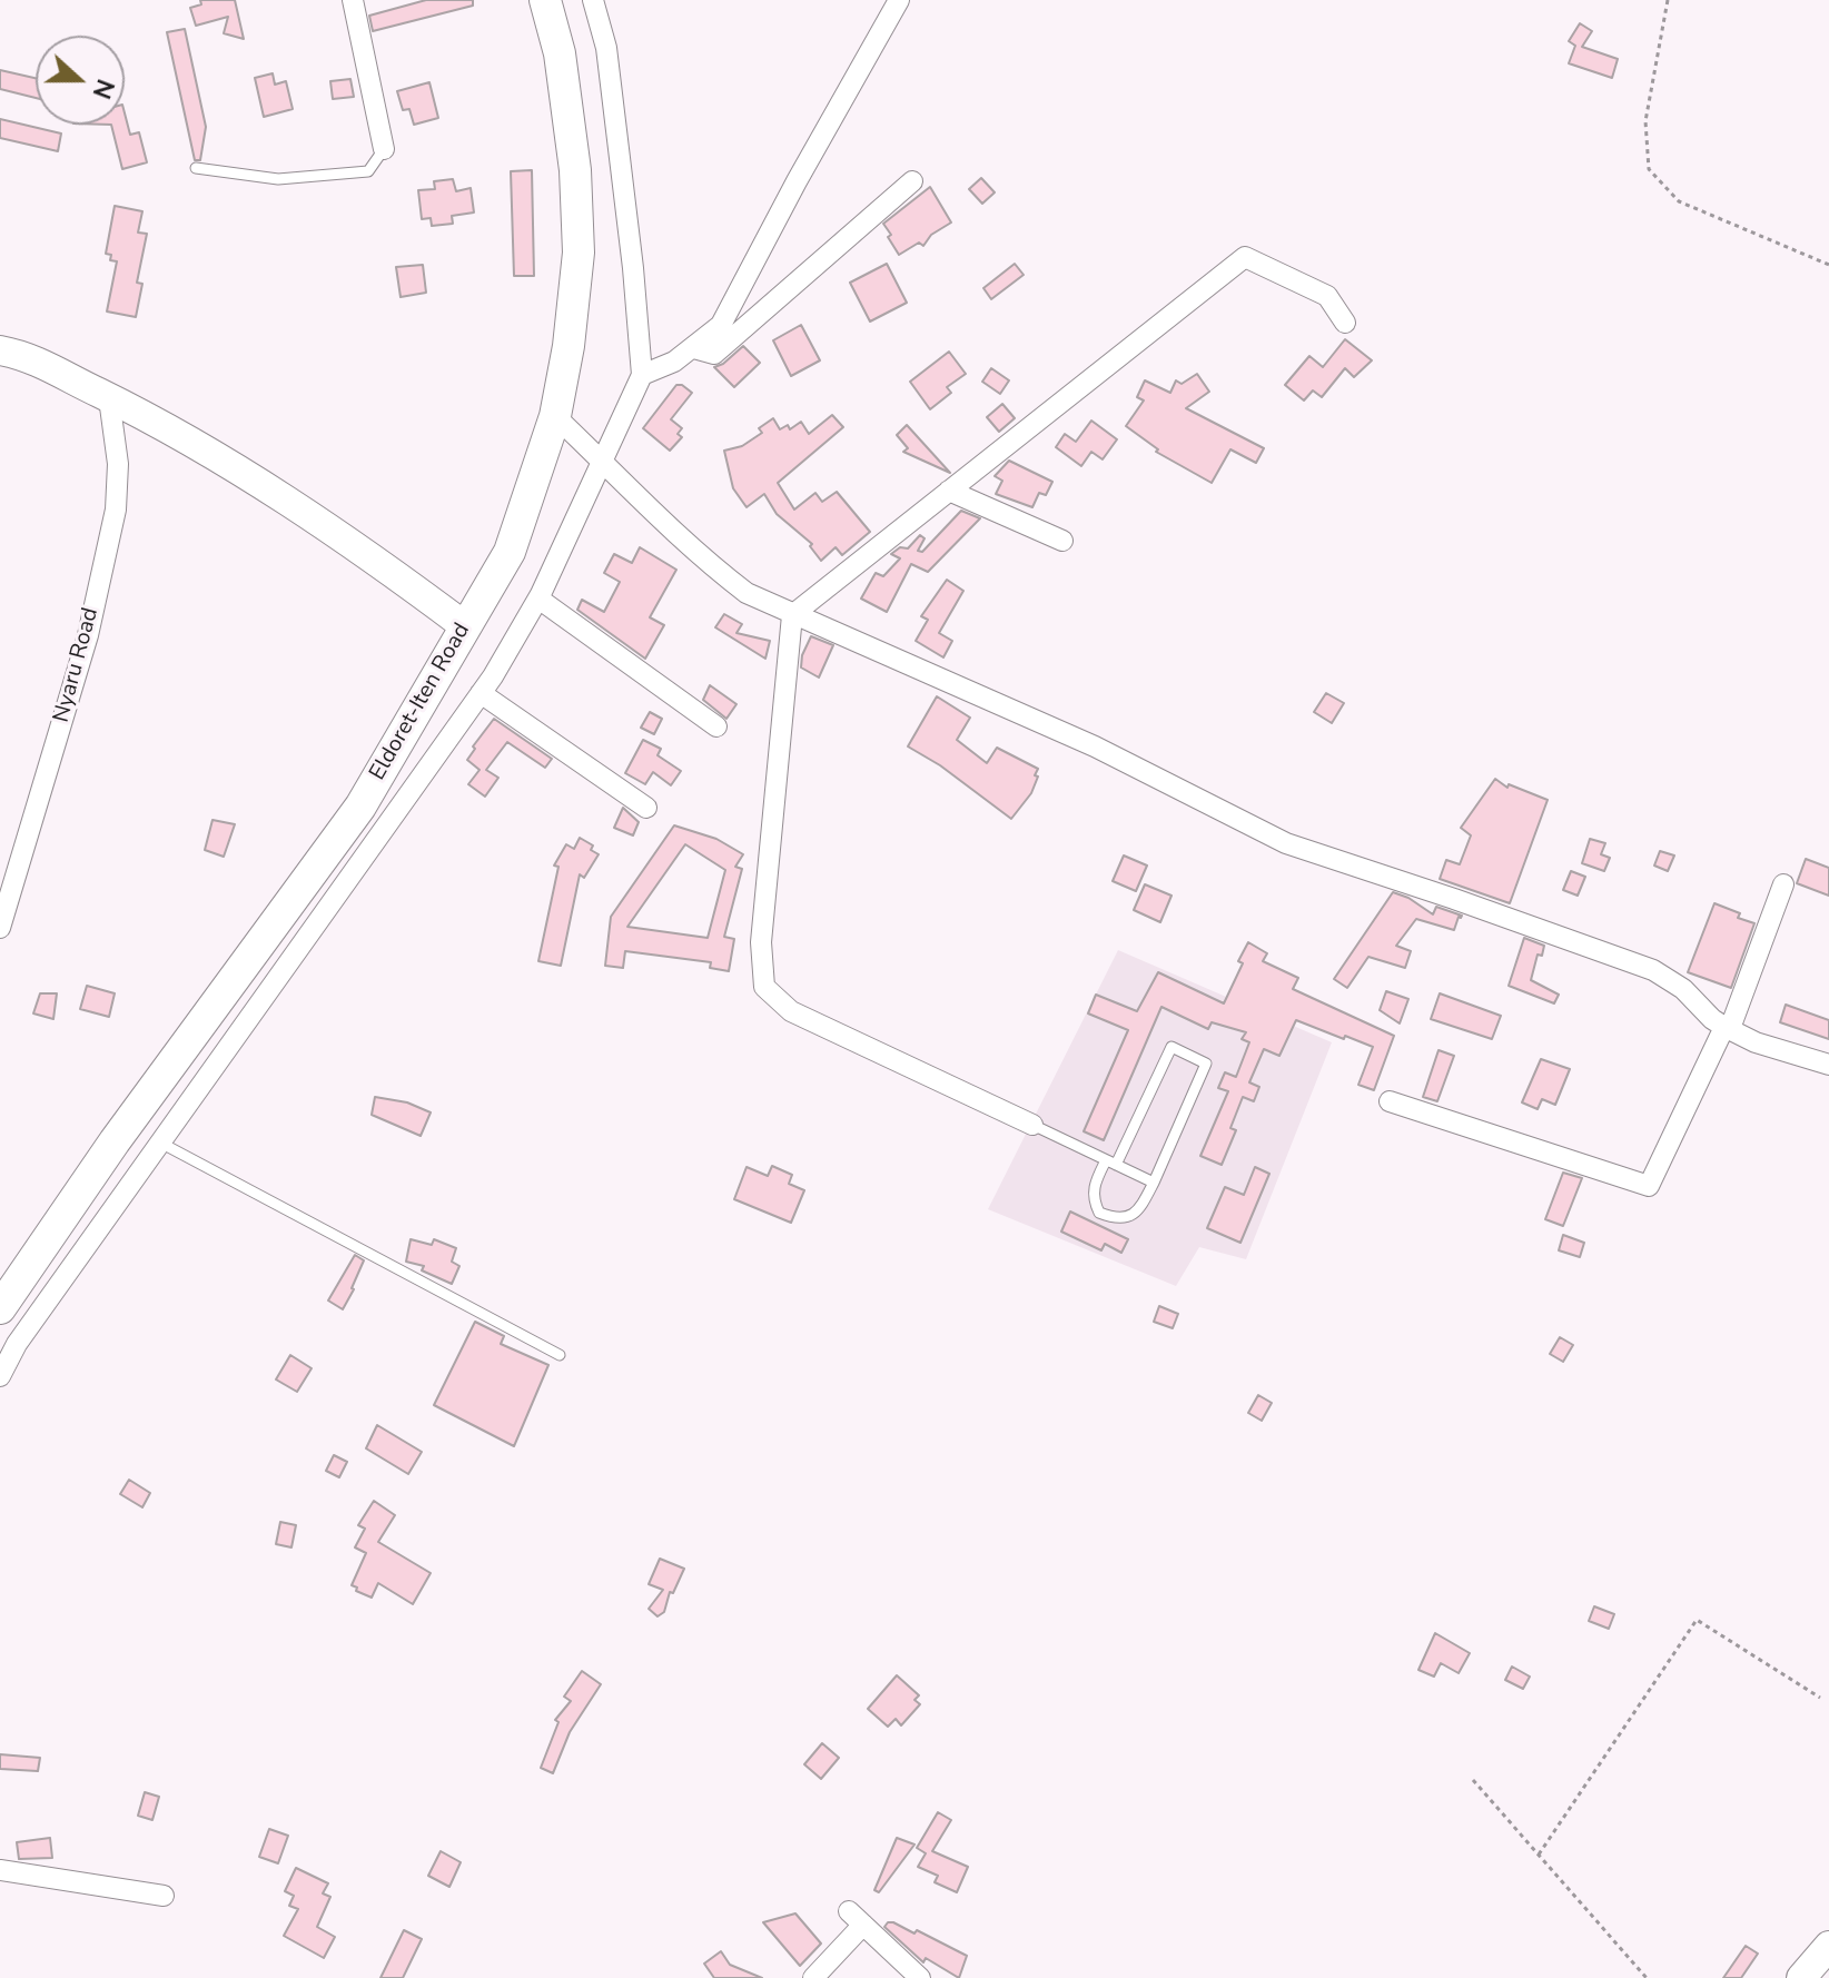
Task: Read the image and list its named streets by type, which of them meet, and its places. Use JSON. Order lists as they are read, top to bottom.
{
  "streets": {
    "main road": ["Eldoret-Iten Road"],
    "street": ["Nyaru Road"]
  },
  "north": "right"
}
